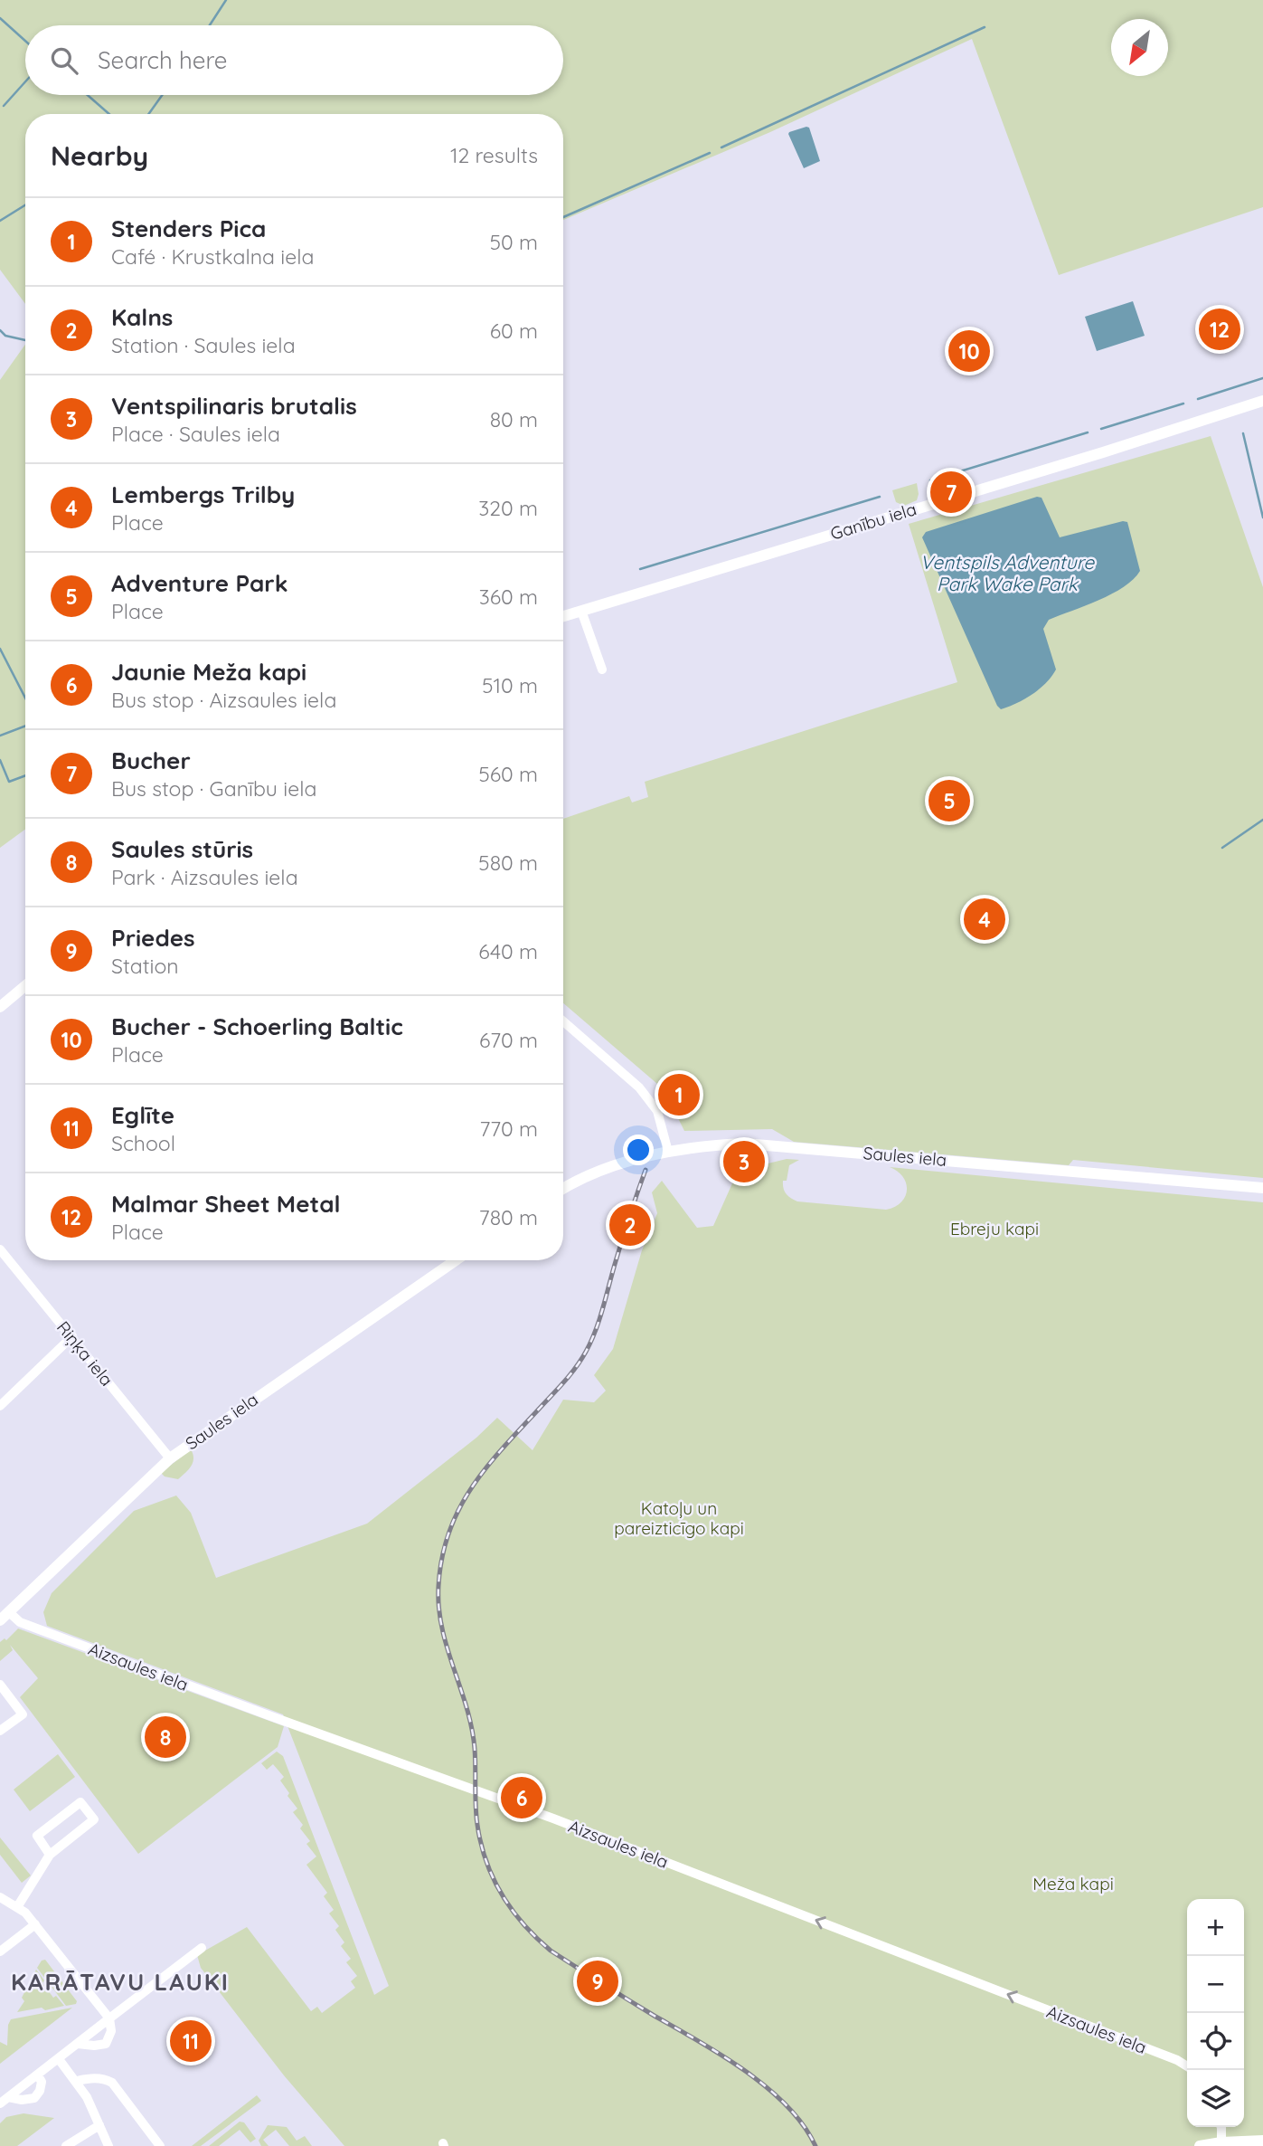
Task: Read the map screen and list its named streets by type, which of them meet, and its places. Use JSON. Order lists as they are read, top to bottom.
{
  "streets": {
    "street": [
      "Ganību iela",
      "Saules iela",
      "Riņķa iela",
      "Aizsaules iela"
    ]
  },
  "crossings": [
    ["Saules iela", "Riņķa iela"],
    ["Saules iela", "Aizsaules iela"]
  ],
  "one_way": ["Aizsaules iela"],
  "districts": ["KARĀTAVU LAUKI"],
  "water": ["Ventspils Adventure Park Wake Park"],
  "parks": ["Ebreju kapi", "Katoļu un pareizticīgo kapi", "Meža kapi"],
  "north": "bottom left",
  "page": {
    "search": "Search here",
    "heading": ["Nearby", "12 results"],
    "list": [
      {
        "mark": "1",
        "name": "Stenders Pica",
        "note": "Café · Krustkalna iela",
        "value": "50 m"
      },
      {
        "mark": "2",
        "name": "Kalns",
        "note": "Station · Saules iela",
        "value": "60 m"
      },
      {
        "mark": "3",
        "name": "Ventspilinaris brutalis",
        "note": "Place · Saules iela",
        "value": "80 m"
      },
      {
        "mark": "4",
        "name": "Lembergs Trilby",
        "note": "Place",
        "value": "320 m"
      },
      {
        "mark": "5",
        "name": "Adventure Park",
        "note": "Place",
        "value": "360 m"
      },
      {
        "mark": "6",
        "name": "Jaunie Meža kapi",
        "note": "Bus stop · Aizsaules iela",
        "value": "510 m"
      },
      {
        "mark": "7",
        "name": "Bucher",
        "note": "Bus stop · Ganību iela",
        "value": "560 m"
      },
      {
        "mark": "8",
        "name": "Saules stūris",
        "note": "Park · Aizsaules iela",
        "value": "580 m"
      },
      {
        "mark": "9",
        "name": "Priedes",
        "note": "Station",
        "value": "640 m"
      },
      {
        "mark": "10",
        "name": "Bucher - Schoerling Baltic",
        "note": "Place",
        "value": "670 m"
      },
      {
        "mark": "11",
        "name": "Eglīte",
        "note": "School",
        "value": "770 m"
      },
      {
        "mark": "12",
        "name": "Malmar Sheet Metal",
        "note": "Place",
        "value": "780 m"
      }
    ],
    "pins": [
      "12",
      "10",
      "7",
      "5",
      "4",
      "1",
      "3",
      "2",
      "8",
      "6",
      "9",
      "11"
    ],
    "map_buttons": ["+", "−"]
  }
}
